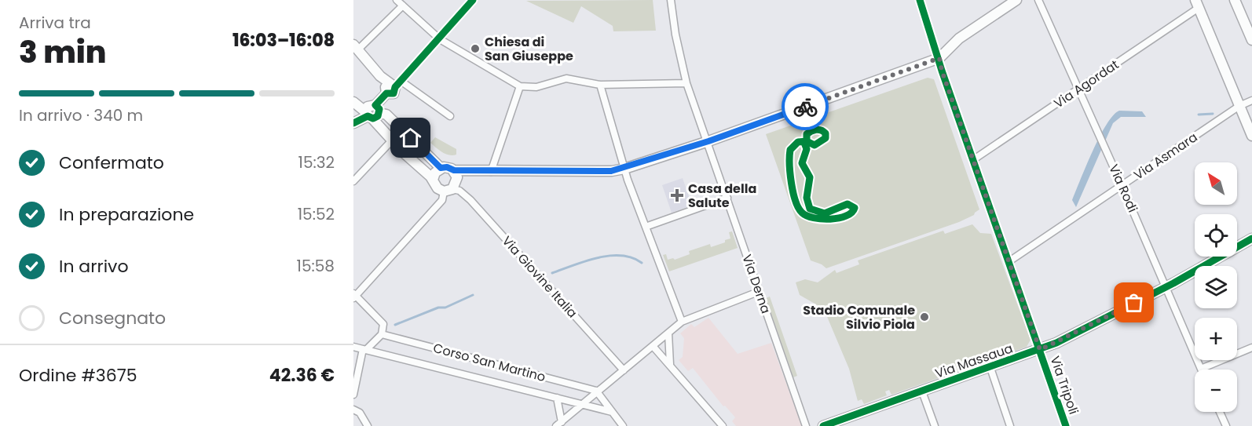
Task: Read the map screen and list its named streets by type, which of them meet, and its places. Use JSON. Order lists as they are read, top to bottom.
{
  "streets": {
    "main road": ["Via Massaua"],
    "street": [
      "Via Agordat",
      "Via Asmara",
      "Via Rodi",
      "Via Giovine Italia",
      "Via Derna",
      "Corso San Martino",
      "Via Tripoli"
    ]
  },
  "crossings": [
    ["Via Agordat", "Via Rodi"],
    ["Via Agordat", "Via Tripoli"],
    ["Via Asmara", "Via Rodi"],
    ["Via Asmara", "Via Tripoli"],
    ["Via Rodi", "Via Massaua"],
    ["Via Massaua", "Via Tripoli"]
  ],
  "places": {
    "other": ["Chiesa di San Giuseppe", "Stadio Comunale Silvio Piola"],
    "health": ["Casa della Salute"]
  },
  "north": "top left",
  "page": {
    "heading": ["3 min", "Arriva tra", "16:03–16:08"],
    "panel": ["Ordine #3675", "42.36 €"],
    "bar": "In arrivo · 340 m",
    "list": [
      ["Confermato", "15:32"],
      ["In preparazione", "15:52"],
      ["In arrivo", "15:58"],
      "Consegnato"
    ],
    "map_buttons": ["+", "−"]
  }
}
